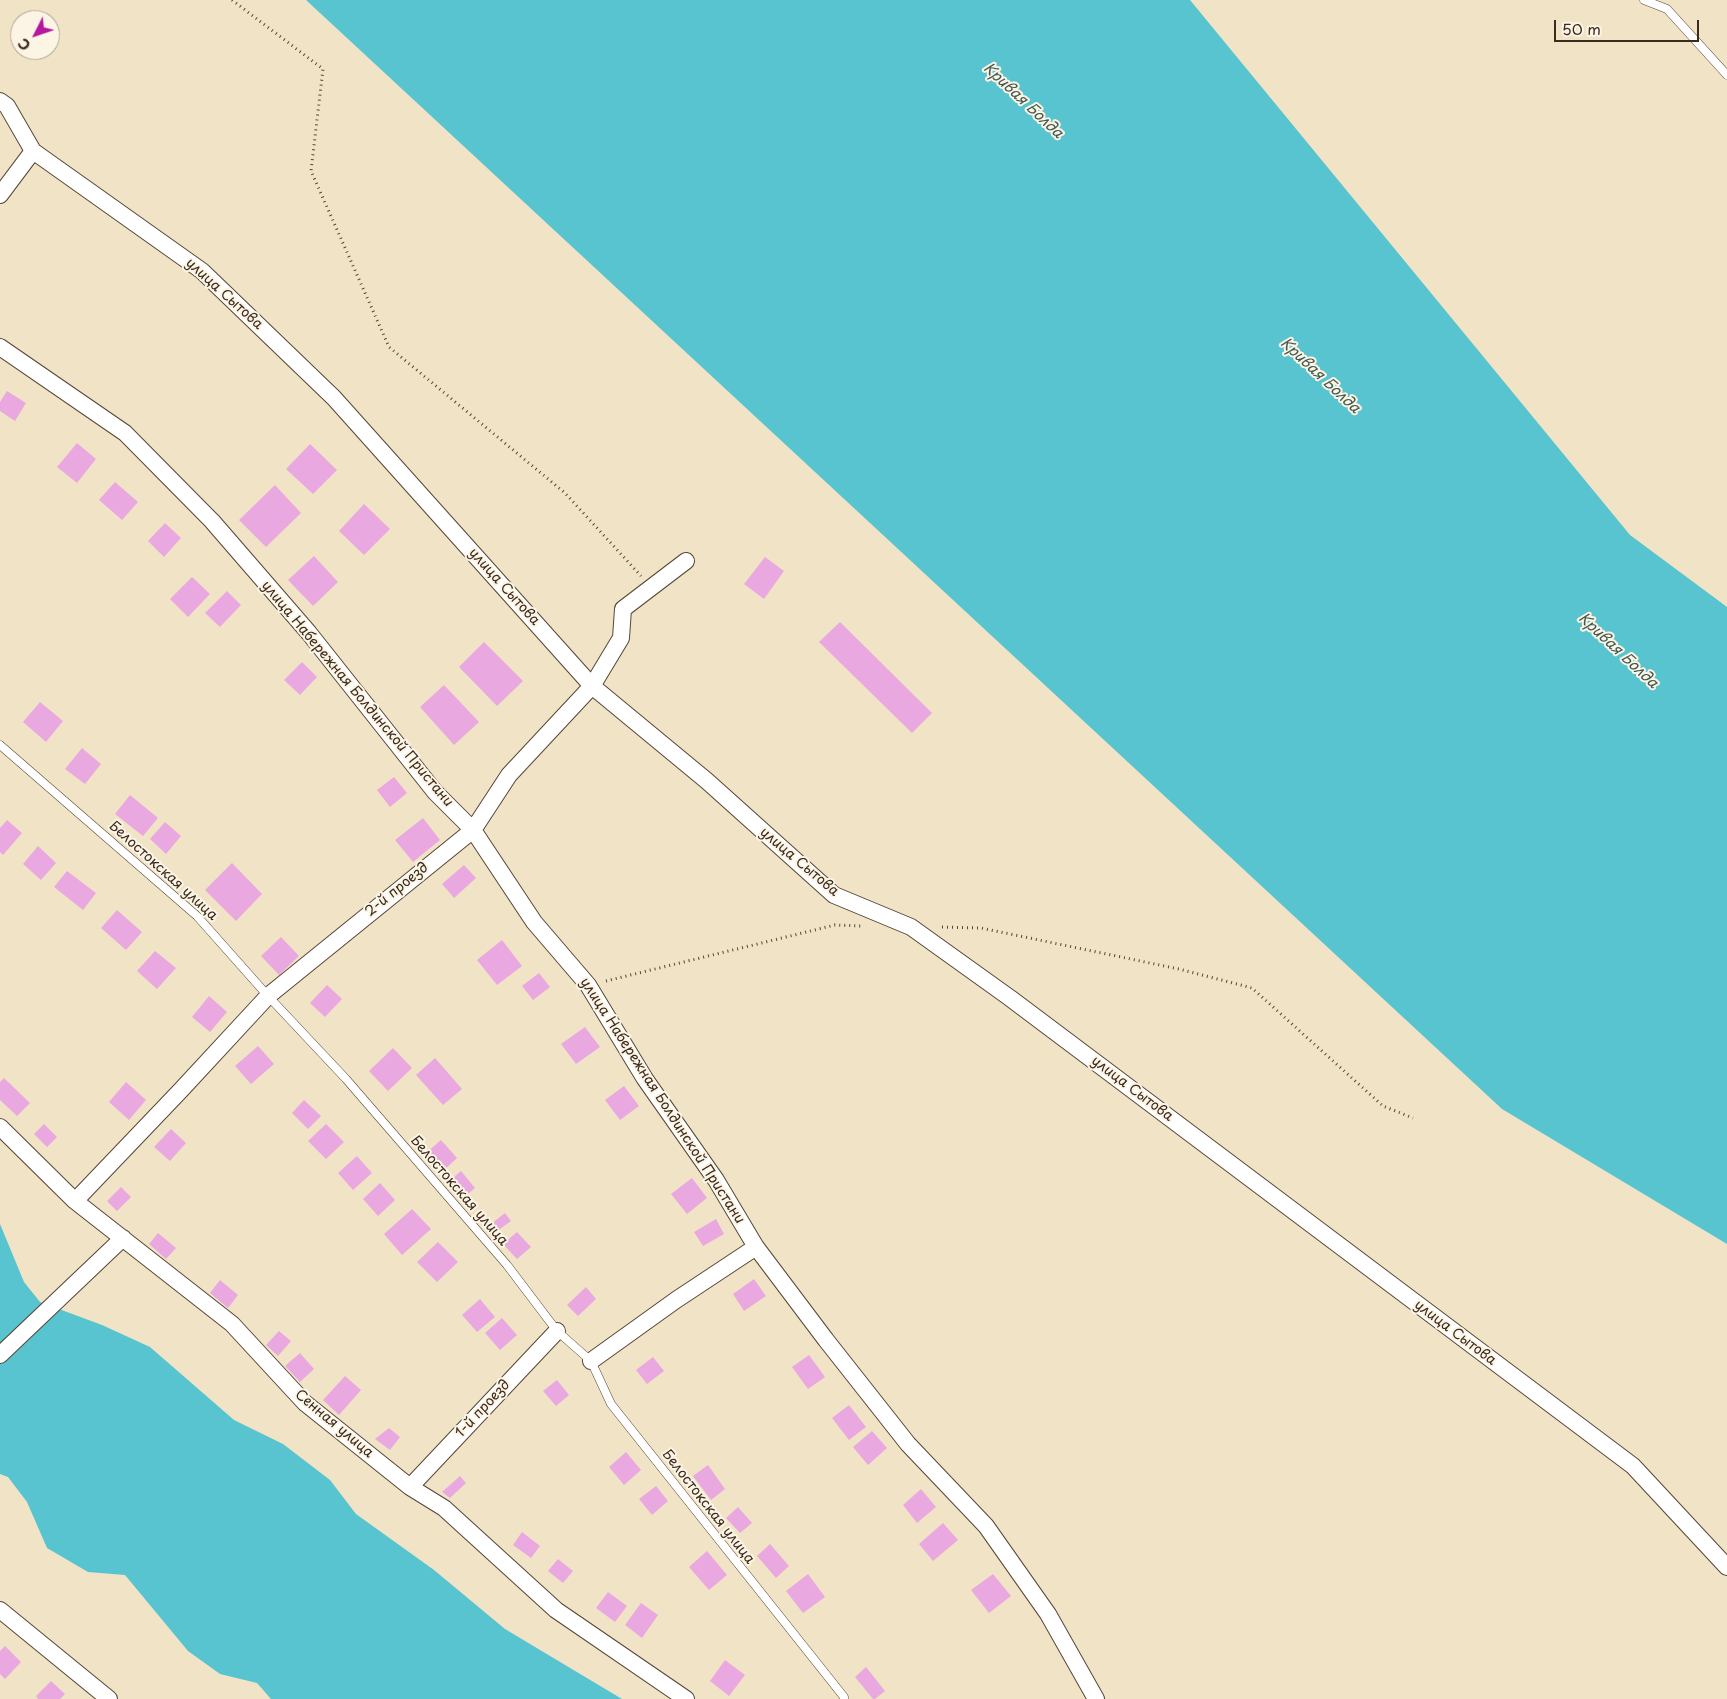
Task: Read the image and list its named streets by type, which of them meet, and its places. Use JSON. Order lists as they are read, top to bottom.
{
  "streets": {
    "street": [
      "улица Сытова",
      "улица Набережная Болдинской Пристани",
      "2-й проезд",
      "1-й проезд",
      "Сенная улица"
    ],
    "lane": ["Белостокская улица"]
  },
  "crossings": [
    ["улица Сытова", "2-й проезд"],
    ["улица Набережная Болдинской Пристани", "2-й проезд"],
    ["Белостокская улица", "2-й проезд"],
    ["Белостокская улица", "1-й проезд"],
    ["2-й проезд", "Сенная улица"],
    ["1-й проезд", "Сенная улица"]
  ],
  "water": ["Кривая Болда"],
  "scale_bar": "50 m",
  "north": "bottom left"
}
